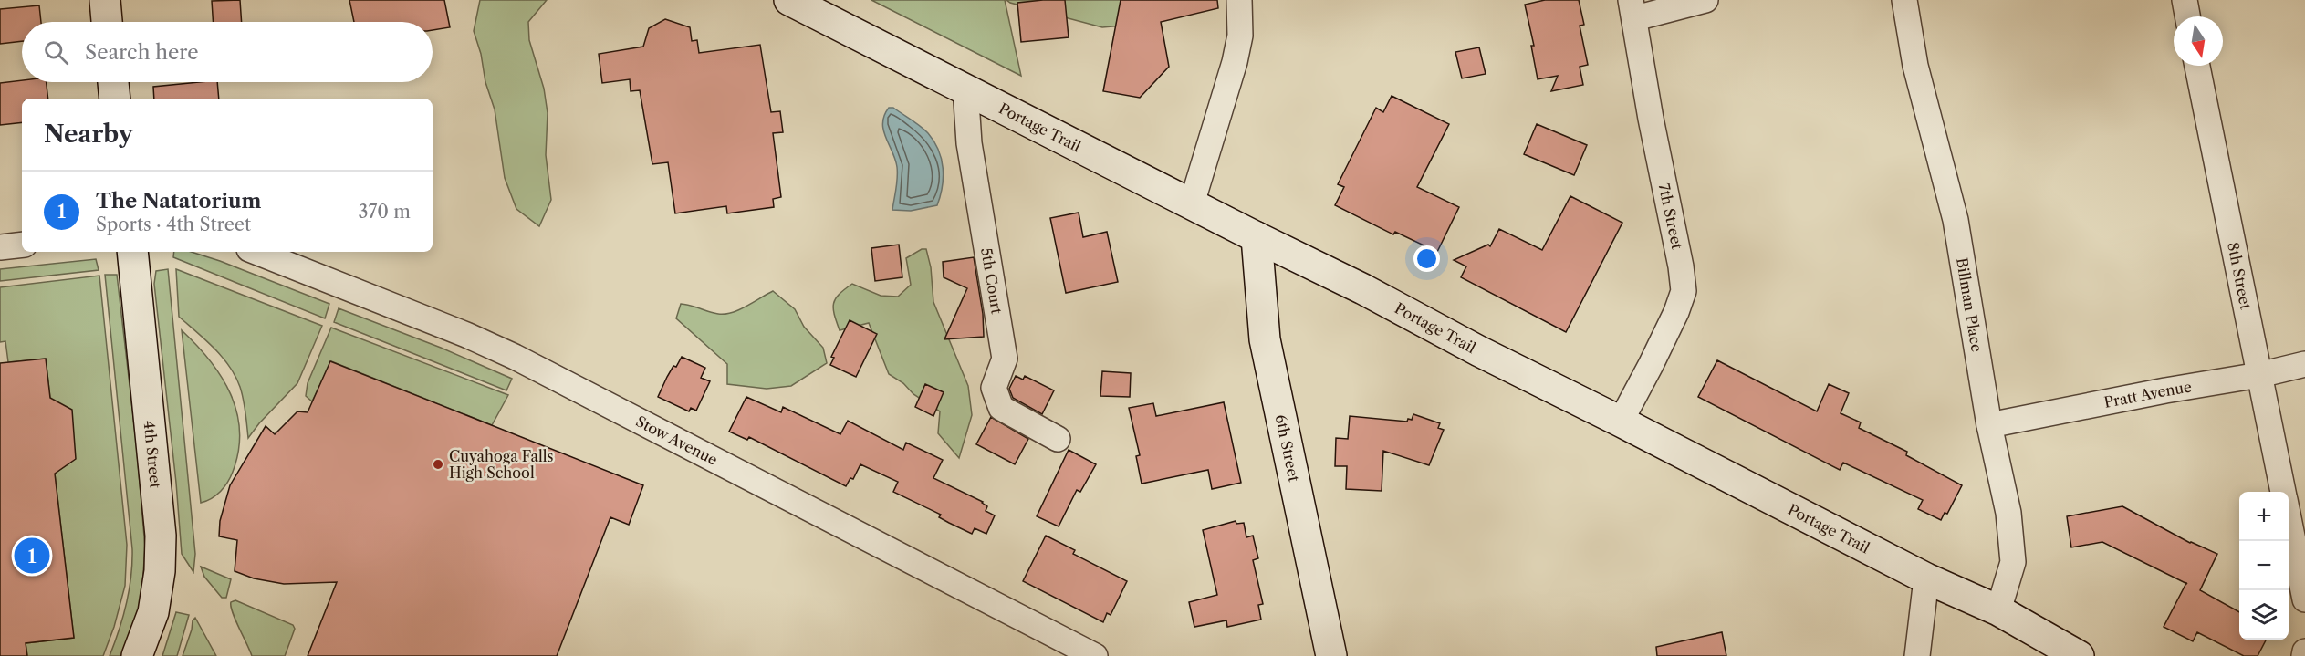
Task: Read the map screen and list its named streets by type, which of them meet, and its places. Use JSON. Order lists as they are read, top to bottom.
{
  "streets": {
    "main road": ["Portage Trail", "6th Street", "4th Street"],
    "street": [
      "7th Street",
      "8th Street",
      "5th Court",
      "Billman Place",
      "Pratt Avenue",
      "Stow Avenue"
    ]
  },
  "crossings": [
    ["Portage Trail", "7th Street"],
    ["Portage Trail", "5th Court"],
    ["Portage Trail", "Billman Place"],
    ["Portage Trail", "6th Street"],
    ["8th Street", "Pratt Avenue"],
    ["Billman Place", "Pratt Avenue"]
  ],
  "places": ["Cuyahoga Falls High School"],
  "north": "bottom",
  "page": {
    "search": "Search here",
    "heading": "Nearby",
    "list": [
      {
        "mark": "1",
        "name": "The Natatorium",
        "note": "Sports · 4th Street",
        "value": "370 m"
      }
    ],
    "map_buttons": ["+", "−"],
    "pins": "1"
  }
}
